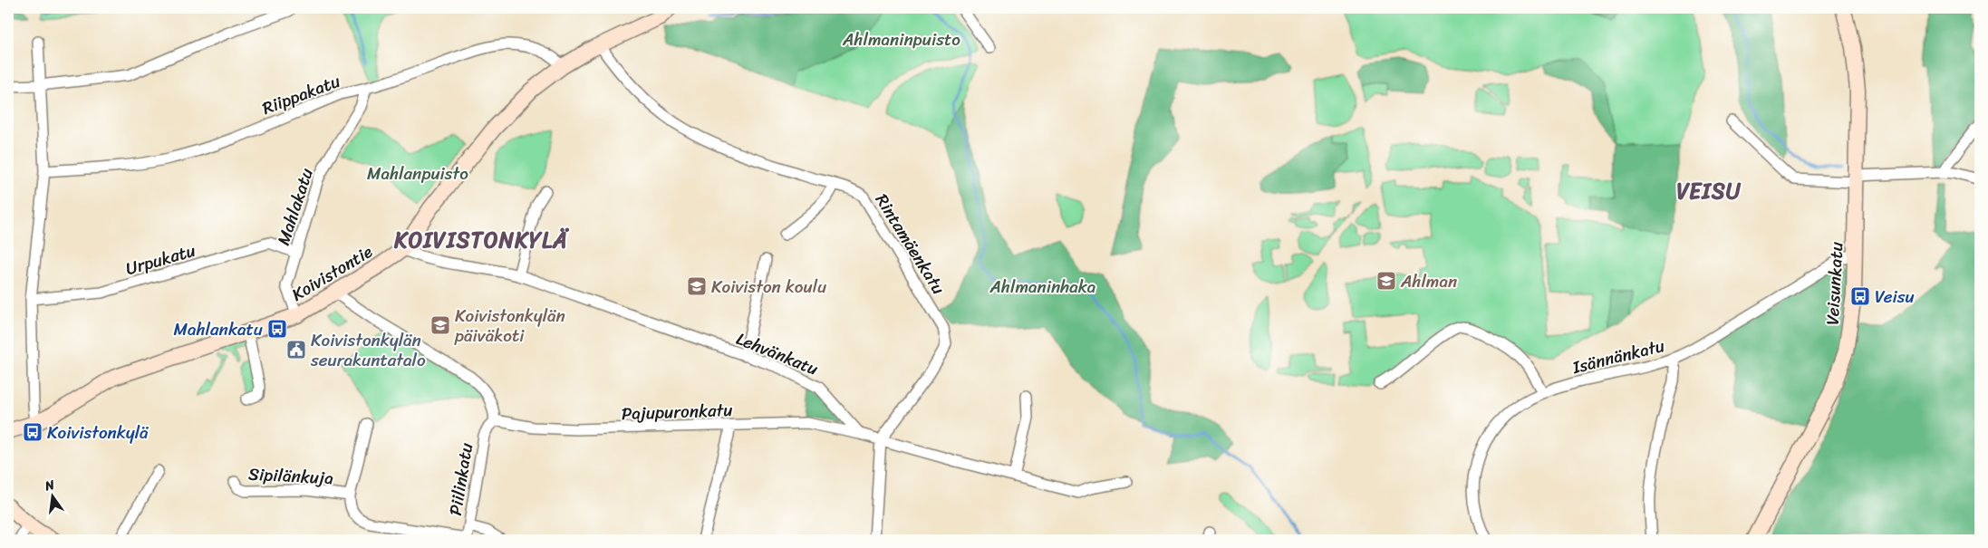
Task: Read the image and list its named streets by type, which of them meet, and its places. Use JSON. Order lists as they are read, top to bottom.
{
  "streets": {
    "main road": ["Koivistontie", "Veisunkatu"],
    "street": [
      "Riippakatu",
      "Mahlakatu",
      "Rintamäenkatu",
      "Urpukatu",
      "Lehvänkatu",
      "Isännänkatu",
      "Pajupuronkatu",
      "Sipilänkuja",
      "Piilinkatu"
    ]
  },
  "crossings": [
    ["Riippakatu", "Mahlakatu"],
    ["Riippakatu", "Koivistontie"],
    ["Mahlakatu", "Urpukatu"],
    ["Mahlakatu", "Koivistontie"],
    ["Rintamäenkatu", "Koivistontie"],
    ["Koivistontie", "Lehvänkatu"],
    ["Veisunkatu", "Isännänkatu"],
    ["Lehvänkatu", "Pajupuronkatu"],
    ["Pajupuronkatu", "Piilinkatu"]
  ],
  "districts": ["VEISU", "KOIVISTONKYLÄ"],
  "parks": ["Ahlmaninpuisto", "Mahlanpuisto", "Ahlmaninhaka"],
  "places": {
    "school or university": ["Ahlman", "Koiviston koulu", "Koivistonkylän päiväkoti"],
    "bus stop": ["Veisu", "Mahlankatu", "Koivistonkylä"],
    "public building": ["Koivistonkylän seurakuntatalo"]
  },
  "north": "top"
}
